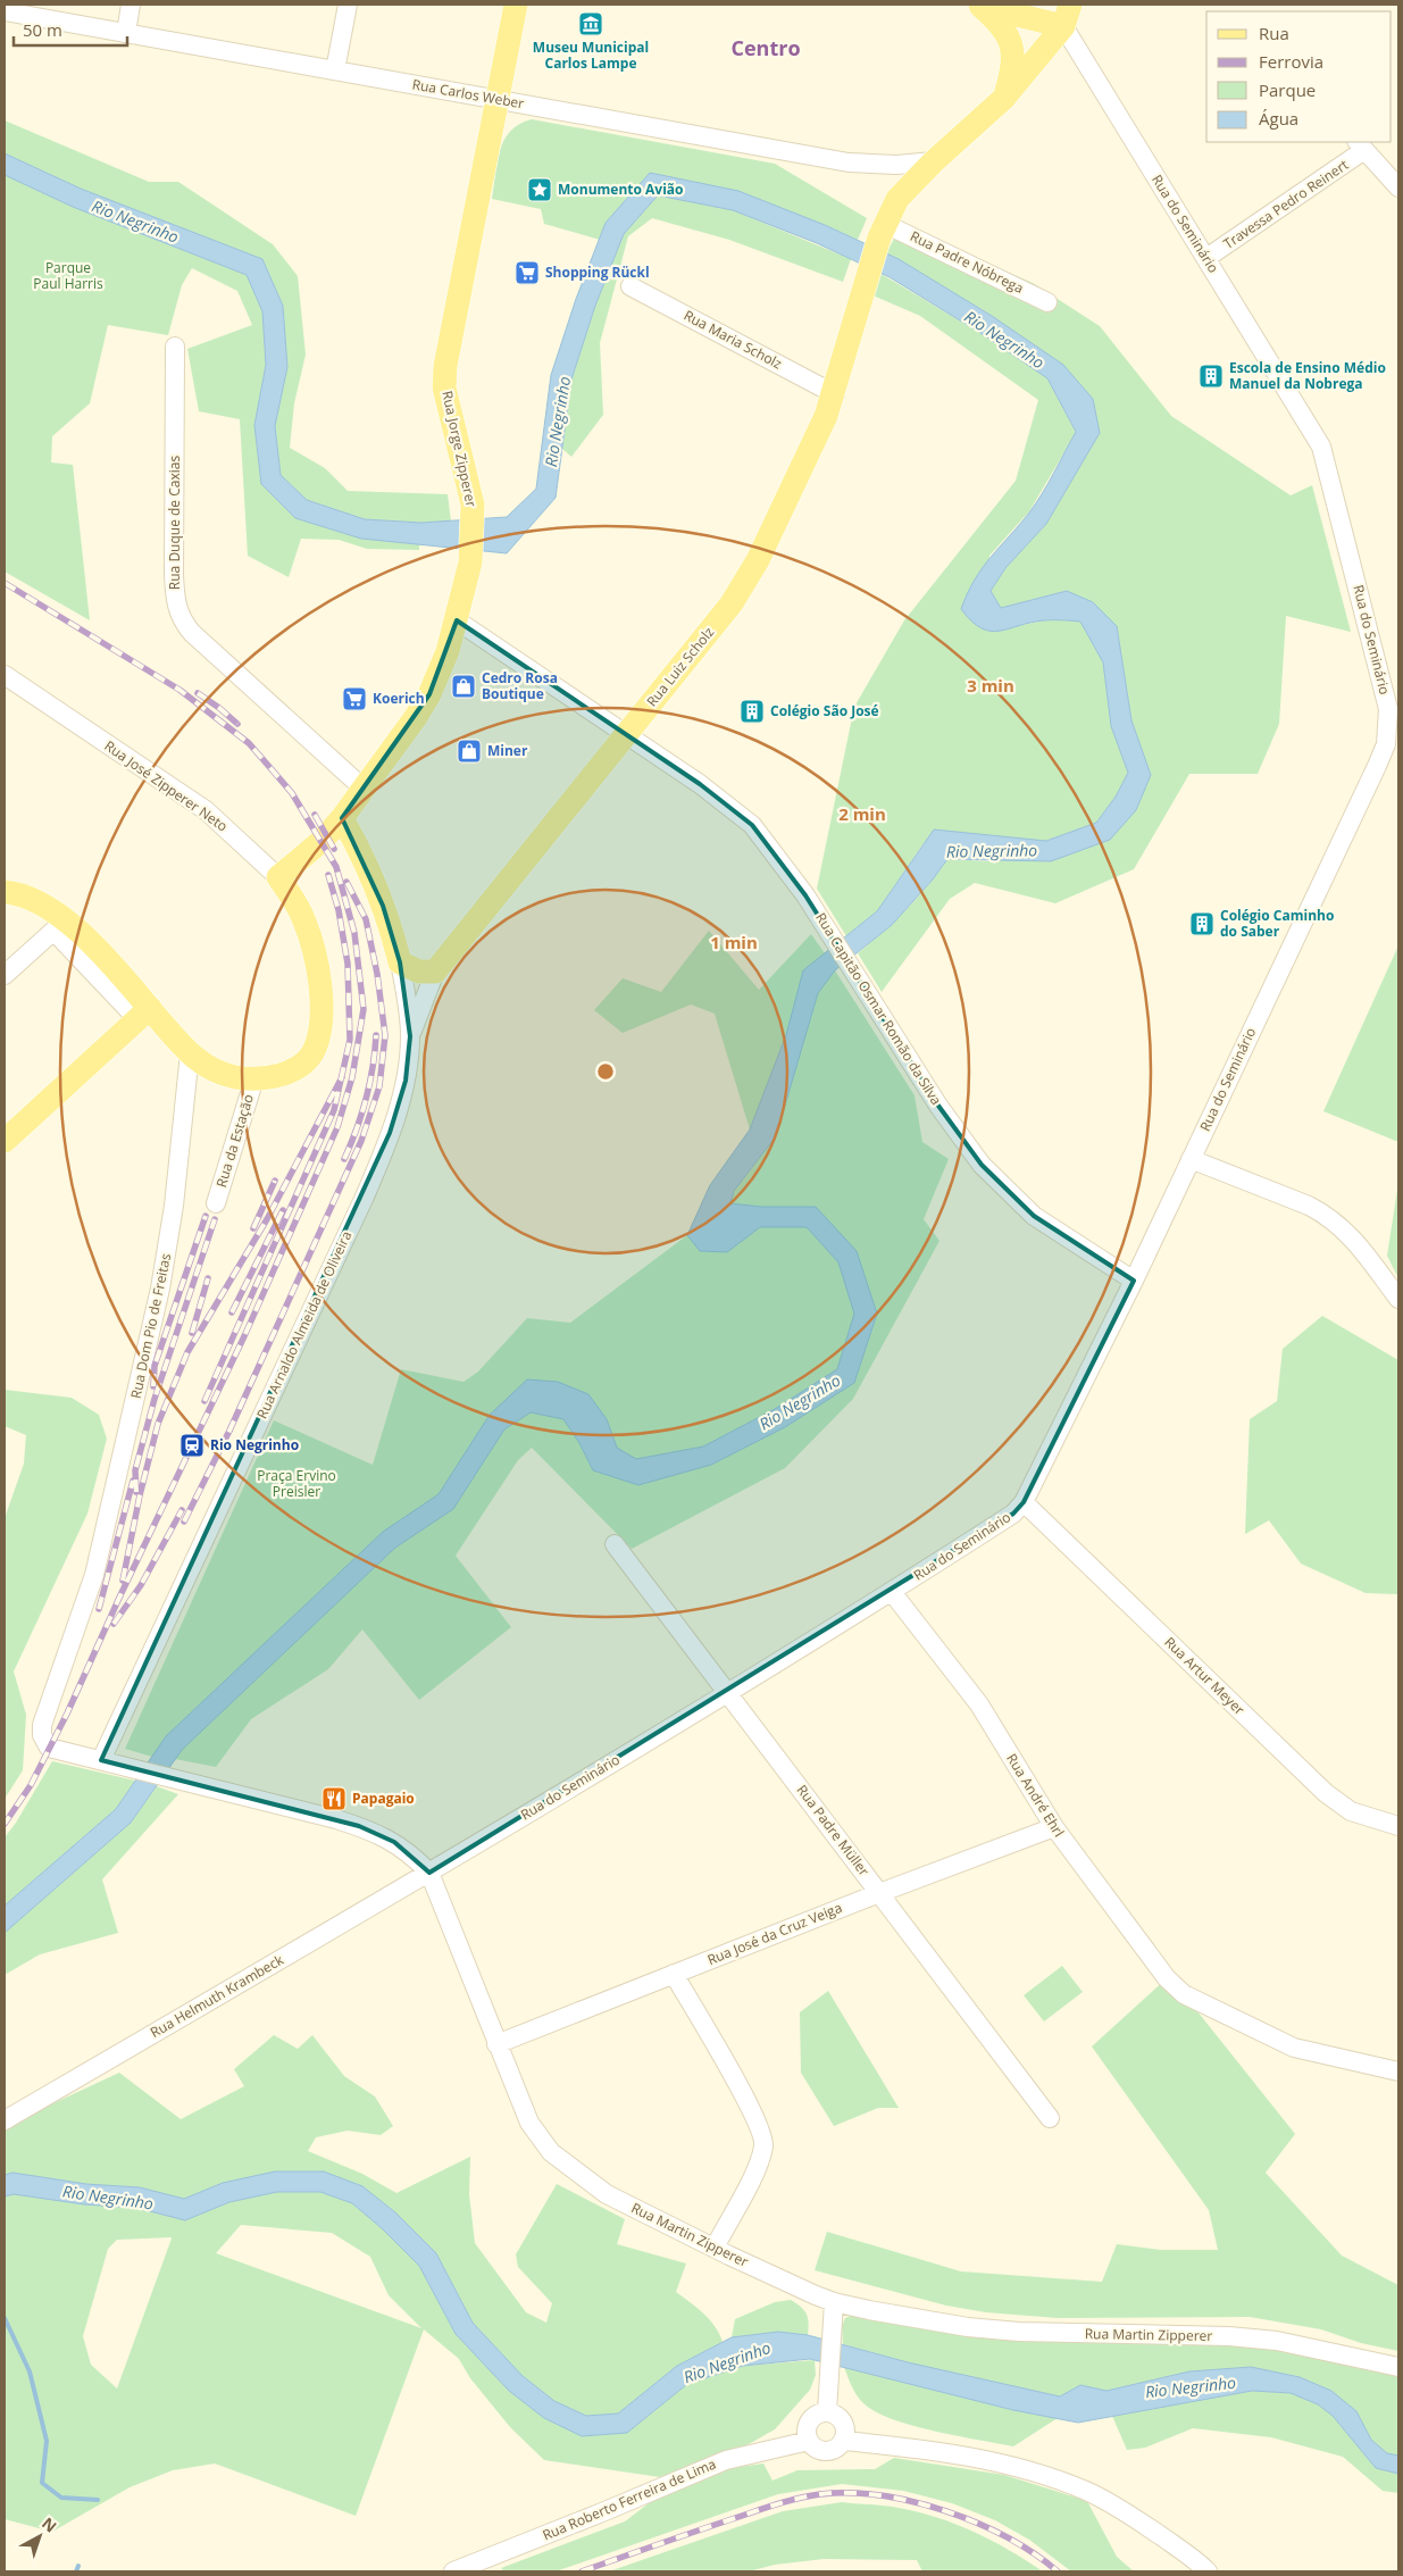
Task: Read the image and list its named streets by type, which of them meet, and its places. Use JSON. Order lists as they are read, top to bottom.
{
  "streets": {
    "main road": [
      "Rua Jorge Zipperer",
      "Rua Luiz Scholz",
      "Rua José Zipperer Neto",
      "Rua Arnaldo Almeida de Oliveira"
    ],
    "street": [
      "Rua Carlos Weber",
      "Travessa Pedro Reinert",
      "Rua do Seminário",
      "Rua Padre Nóbrega",
      "Rua Maria Scholz",
      "Rua Duque de Caxias",
      "Rua Capitão Osmar Romão da Silva",
      "Rua da Estação",
      "Rua Dom Pio de Freitas",
      "Rua Artur Meyer",
      "Rua André Ehrl",
      "Rua Padre Müller",
      "Rua José da Cruz Veiga",
      "Rua Helmuth Krambeck",
      "Rua Martin Zipperer",
      "Rua Roberto Ferreira de Lima"
    ]
  },
  "crossings": [
    ["Rua Carlos Weber", "Rua Jorge Zipperer"],
    ["Rua Carlos Weber", "Rua Luiz Scholz"],
    ["Travessa Pedro Reinert", "Rua do Seminário"],
    ["Rua do Seminário", "Rua Luiz Scholz"],
    ["Rua do Seminário", "Rua Capitão Osmar Romão da Silva"],
    ["Rua do Seminário", "Rua Artur Meyer"],
    ["Rua do Seminário", "Rua André Ehrl"],
    ["Rua do Seminário", "Rua Padre Müller"],
    ["Rua do Seminário", "Rua Helmuth Krambeck"],
    ["Rua do Seminário", "Rua Martin Zipperer"],
    ["Rua Padre Nóbrega", "Rua Luiz Scholz"],
    ["Rua Maria Scholz", "Rua Luiz Scholz"],
    ["Rua Jorge Zipperer", "Rua Duque de Caxias"],
    ["Rua Jorge Zipperer", "Rua José Zipperer Neto"],
    ["Rua Jorge Zipperer", "Rua Capitão Osmar Romão da Silva"],
    ["Rua Jorge Zipperer", "Rua Arnaldo Almeida de Oliveira"],
    ["Rua Luiz Scholz", "Rua Capitão Osmar Romão da Silva"],
    ["Rua Luiz Scholz", "Rua Arnaldo Almeida de Oliveira"],
    ["Rua José Zipperer Neto", "Rua da Estação"],
    ["Rua José Zipperer Neto", "Rua Dom Pio de Freitas"],
    ["Rua Arnaldo Almeida de Oliveira", "Rua Dom Pio de Freitas"],
    ["Rua Dom Pio de Freitas", "Rua Martin Zipperer"],
    ["Rua André Ehrl", "Rua José da Cruz Veiga"],
    ["Rua Padre Müller", "Rua José da Cruz Veiga"],
    ["Rua José da Cruz Veiga", "Rua Martin Zipperer"],
    ["Rua Helmuth Krambeck", "Rua Martin Zipperer"]
  ],
  "districts": ["Centro"],
  "water": ["Rio Negrinho"],
  "parks": ["Parque Paul Harris", "Praça Ervino Preisler"],
  "places": {
    "museum": ["Museu Municipal Carlos Lampe"],
    "place": ["Monumento Avião"],
    "supermarket": ["Shopping Rückl", "Koerich"],
    "building": ["Escola de Ensino Médio Manuel da Nobrega", "Colégio São José", "Colégio Caminho do Saber"],
    "shop": ["Cedro Rosa Boutique", "Miner"],
    "station": ["Rio Negrinho"],
    "restaurant": ["Papagaio"]
  },
  "legend": [
    "Rua",
    "Ferrovia",
    "Parque",
    "Água"
  ],
  "scale_bar": "50 m",
  "north": "top right",
  "rings": ["3 min", "2 min", "1 min"]
}
